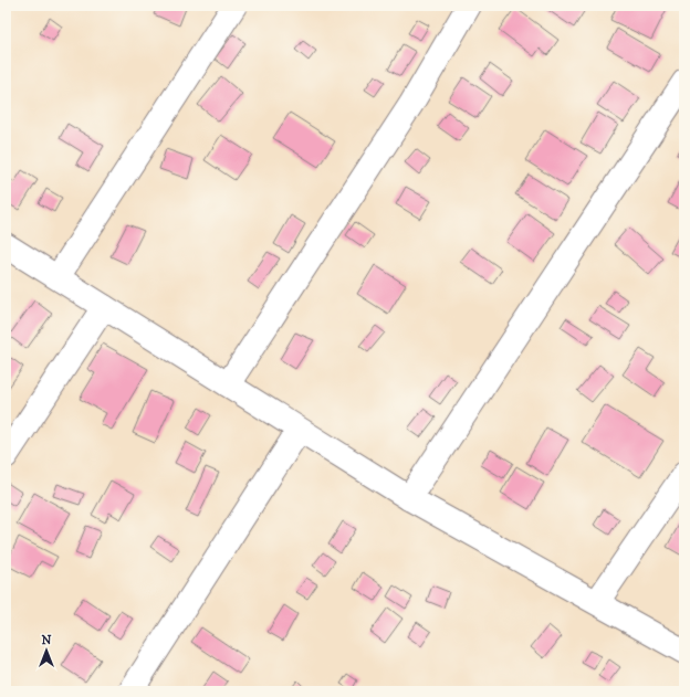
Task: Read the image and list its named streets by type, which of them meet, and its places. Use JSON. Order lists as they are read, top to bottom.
{
  "north": "top"
}
